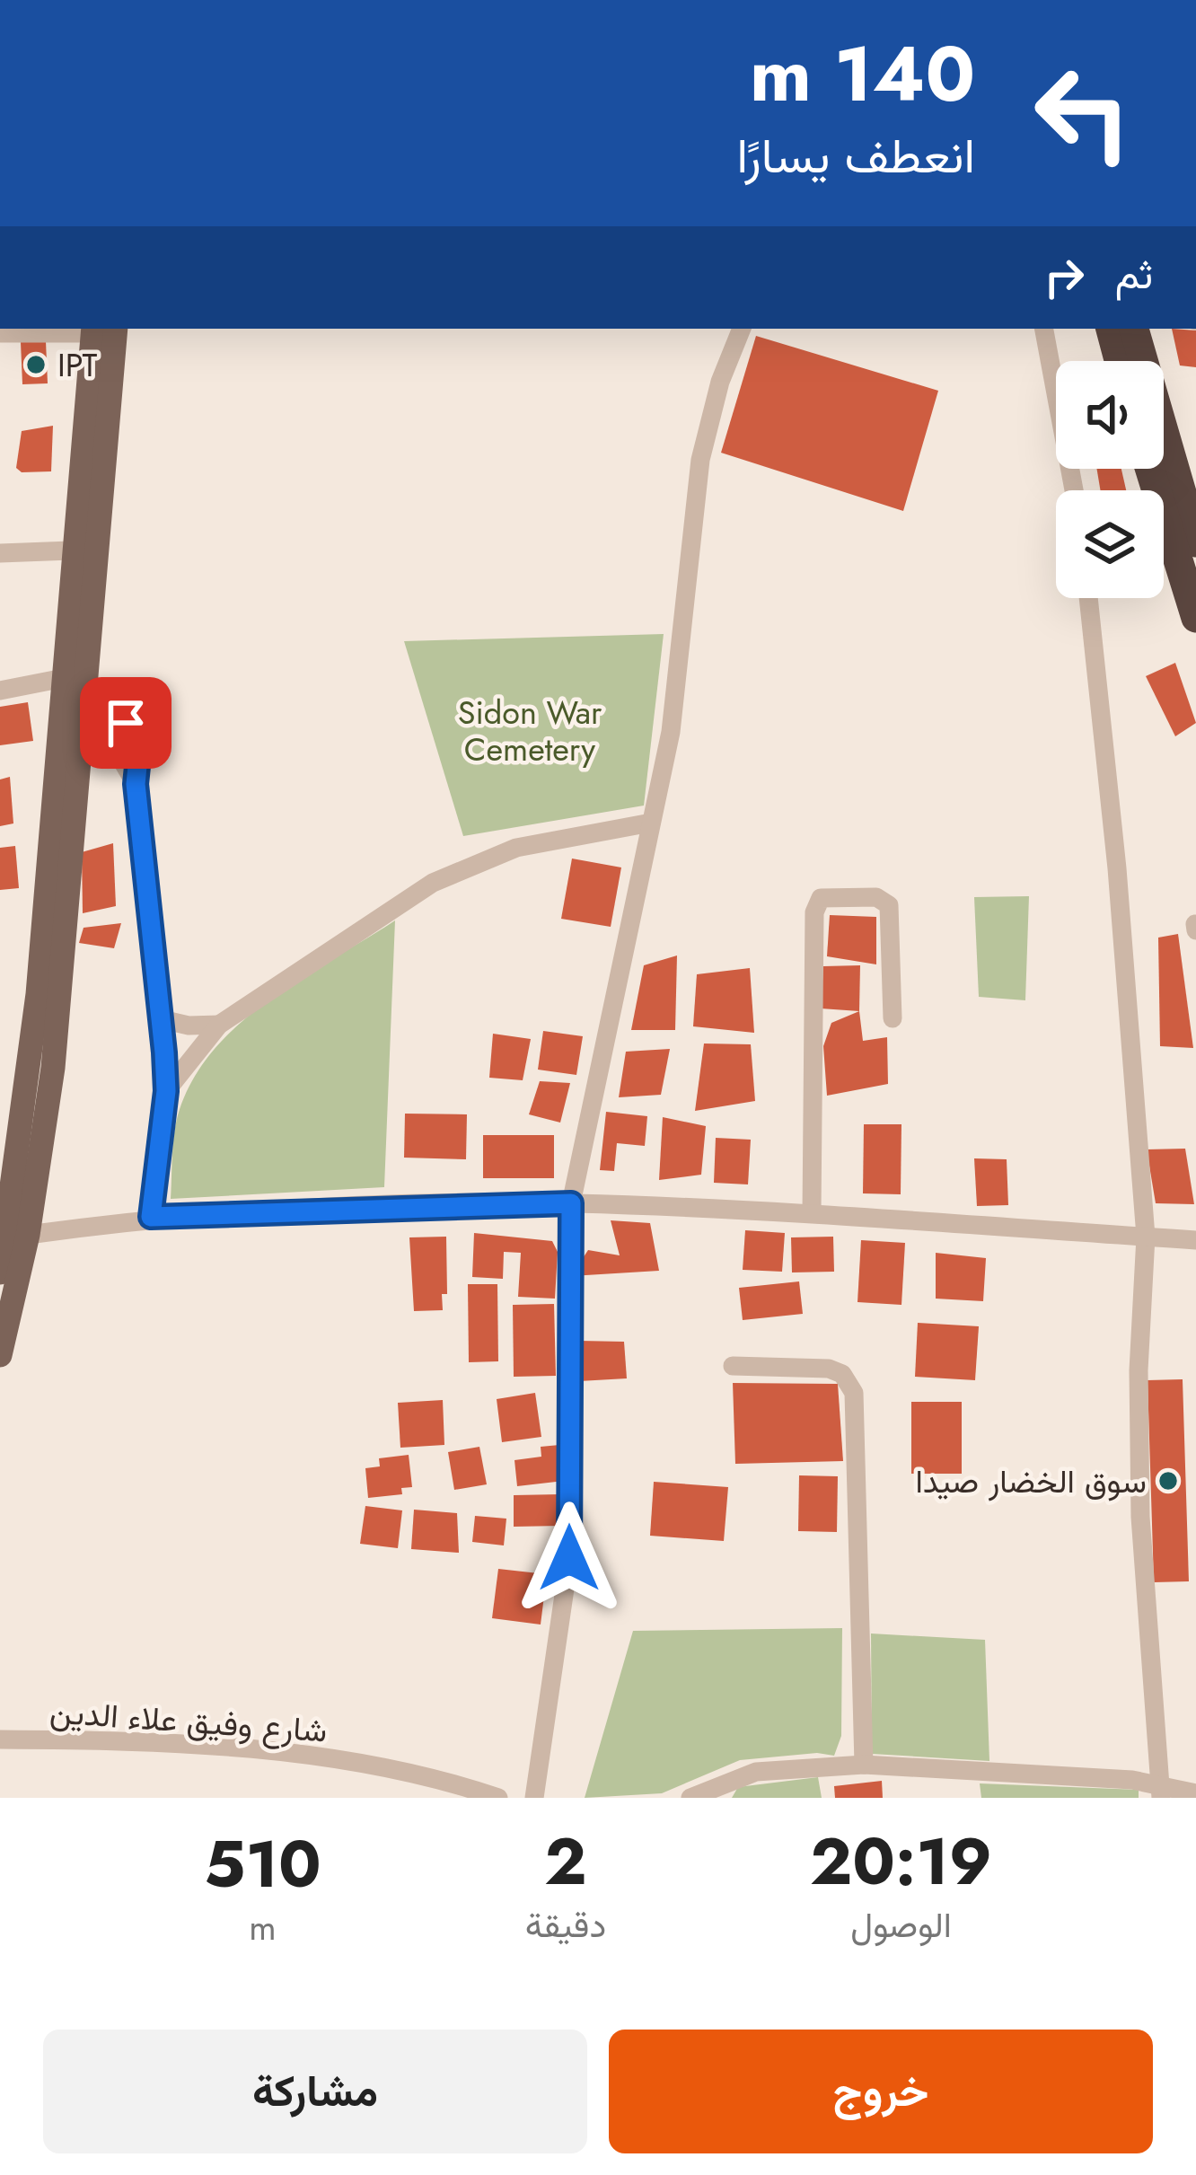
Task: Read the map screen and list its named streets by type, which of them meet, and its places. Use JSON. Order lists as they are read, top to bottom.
{
  "streets": {
    "street": ["شارع وفيق علاء الدين"]
  },
  "parks": ["Sidon War Cemetery"],
  "places": ["IPT", "سوق الخضار صيدا"],
  "page": {
    "turn": ["140 m", "انعطف يسارًا"],
    "then": "ثم",
    "eta": [
      "20:19",
      "الوصول",
      "2",
      "دقيقة",
      "510",
      "m"
    ],
    "buttons": ["خروج", "مشاركة"]
  }
}
